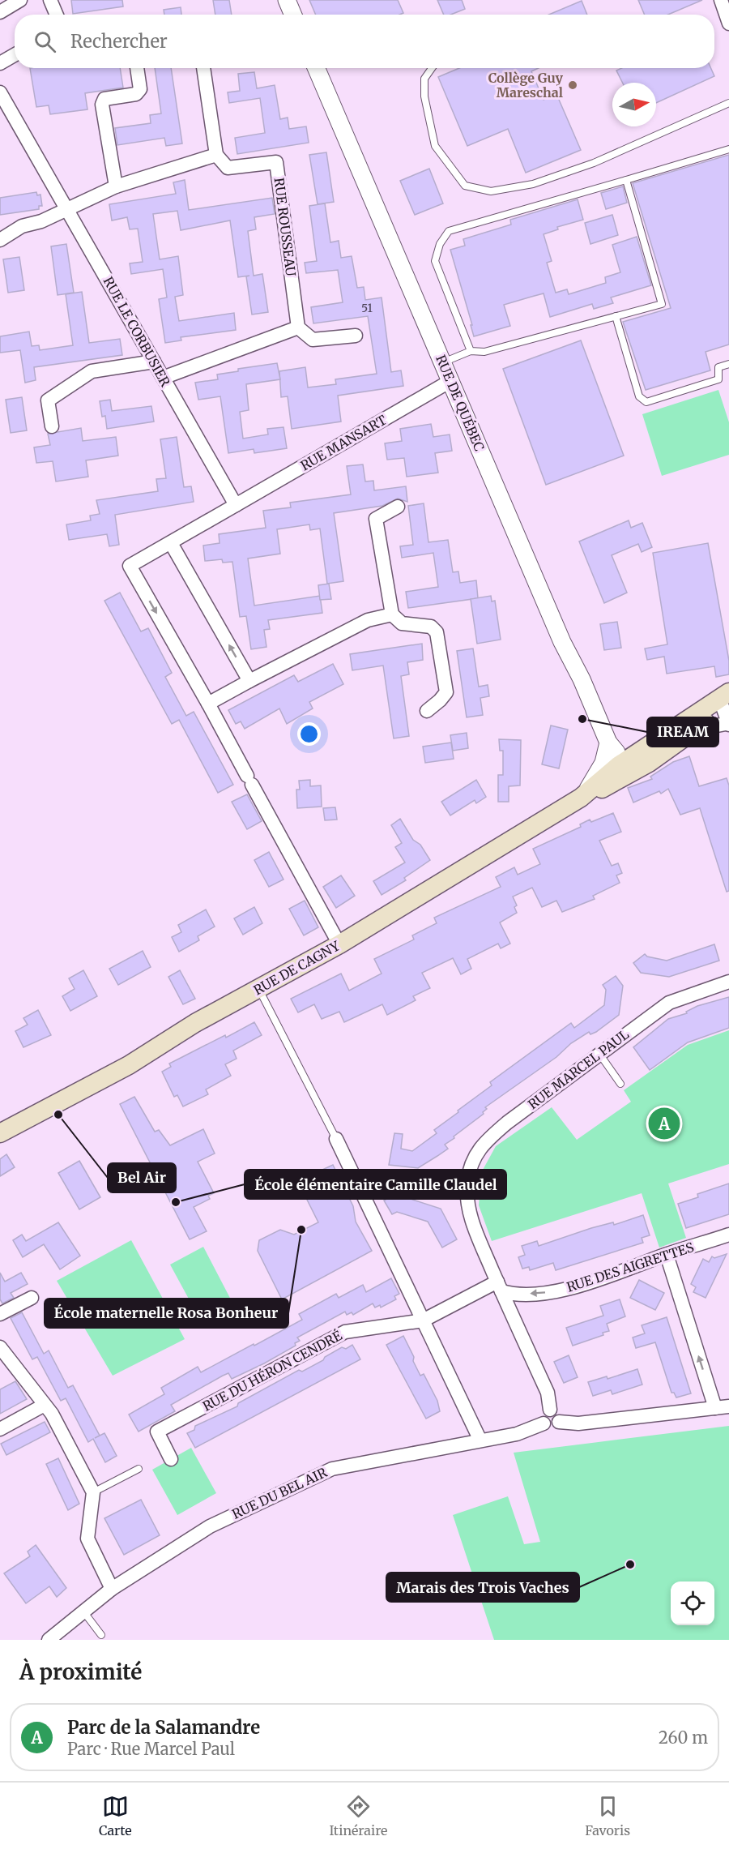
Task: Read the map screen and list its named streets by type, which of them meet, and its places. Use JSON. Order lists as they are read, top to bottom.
{
  "streets": {
    "main road": ["RUE DE CAGNY"],
    "street": [
      "RUE ROUSSEAU",
      "RUE LE CORBUSIER",
      "RUE DE QUÉBEC",
      "RUE MANSART",
      "RUE MARCEL PAUL",
      "RUE DES AIGRETTES",
      "RUE DU HÉRON CENDRÉ",
      "RUE DU BEL AIR"
    ]
  },
  "crossings": [
    ["RUE LE CORBUSIER", "RUE MANSART"],
    ["RUE DE QUÉBEC", "RUE MANSART"],
    ["RUE DE QUÉBEC", "RUE DE CAGNY"],
    ["RUE MARCEL PAUL", "RUE DES AIGRETTES"],
    ["RUE MARCEL PAUL", "RUE DU HÉRON CENDRÉ"],
    ["RUE MARCEL PAUL", "RUE DU BEL AIR"],
    ["RUE DES AIGRETTES", "RUE DU HÉRON CENDRÉ"]
  ],
  "one_way": ["RUE DES AIGRETTES"],
  "places": [
    "Collège Guy Mareschal",
    "IREAM",
    "Bel Air",
    "École élémentaire Camille Claudel",
    "École maternelle Rosa Bonheur",
    "Marais des Trois Vaches"
  ],
  "house_numbers": ["51"],
  "north": "right",
  "page": {
    "search": "Rechercher",
    "pins": "A",
    "heading": "À proximité",
    "list": [
      {
        "mark": "A",
        "name": "Parc de la Salamandre",
        "note": "Parc · Rue Marcel Paul",
        "value": "260 m"
      }
    ],
    "nav": ["Carte", "Itinéraire", "Favoris"]
  }
}
